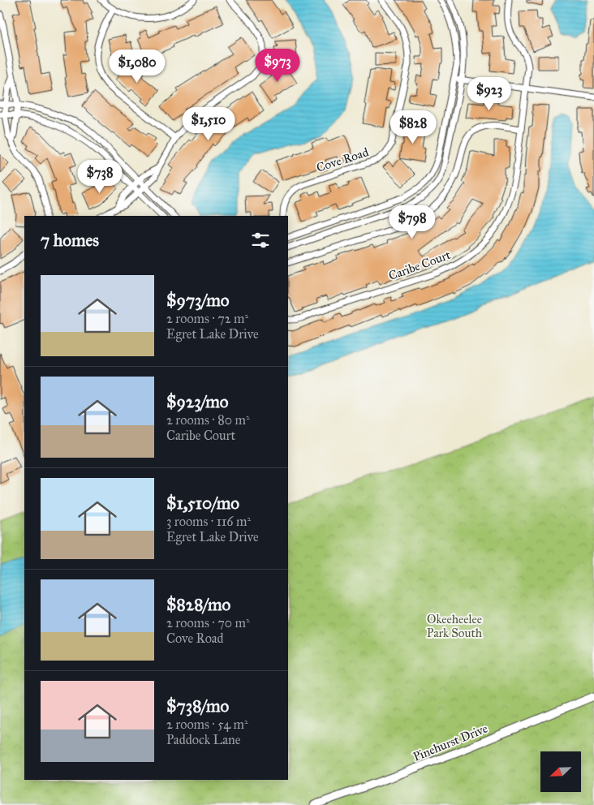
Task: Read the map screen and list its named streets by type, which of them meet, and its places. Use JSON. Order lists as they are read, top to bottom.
{
  "streets": {
    "street": ["Cove Road", "Caribe Court", "Pinehurst Drive"]
  },
  "parks": ["Okeeheelee Park South"],
  "north": "bottom left",
  "page": {
    "price": [
      "$973",
      "$1,080",
      "$923",
      "$1,510",
      "$828",
      "$738",
      "$798"
    ],
    "heading": "7 homes",
    "list": [
      {
        "name": "$973/mo",
        "note": "2 rooms · 72 m² · Egret Lake Drive"
      },
      {
        "name": "$923/mo",
        "note": "2 rooms · 80 m² · Caribe Court"
      },
      {
        "name": "$1,510/mo",
        "note": "3 rooms · 116 m² · Egret Lake Drive"
      },
      {
        "name": "$828/mo",
        "note": "2 rooms · 70 m² · Cove Road"
      },
      {
        "name": "$738/mo",
        "note": "2 rooms · 54 m² · Paddock Lane"
      }
    ]
  }
}
